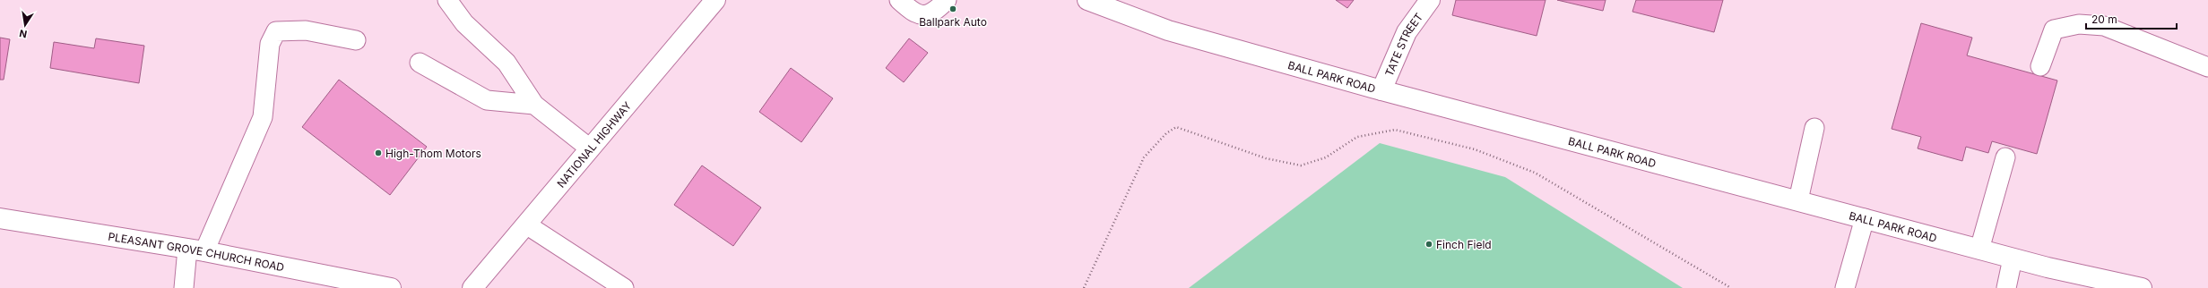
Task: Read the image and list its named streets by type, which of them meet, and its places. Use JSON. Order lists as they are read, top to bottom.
{
  "streets": {
    "street": [
      "TATE STREET",
      "BALL PARK ROAD",
      "NATIONAL HIGHWAY",
      "PLEASANT GROVE CHURCH ROAD"
    ]
  },
  "crossings": [
    ["TATE STREET", "BALL PARK ROAD"]
  ],
  "places": ["Ballpark Auto", "High-Thom Motors", "Finch Field"],
  "scale_bar": "20 m",
  "north": "bottom"
}
